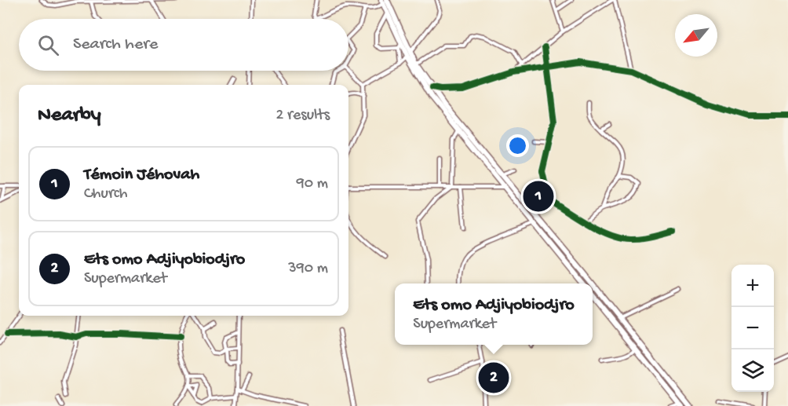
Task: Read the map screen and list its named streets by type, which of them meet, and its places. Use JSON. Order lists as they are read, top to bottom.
{
  "north": "bottom left",
  "page": {
    "search": "Search here",
    "heading": ["Nearby", "2 results"],
    "list": [
      {
        "mark": "1",
        "name": "Témoin Jéhovah",
        "note": "Church",
        "value": "90 m"
      },
      {
        "mark": "2",
        "name": "Ets omo Adjiyobiodjro",
        "note": "Supermarket",
        "value": "390 m"
      }
    ],
    "pins": ["1", "2"],
    "map_buttons": ["+", "−"],
    "popup": ["Ets omo Adjiyobiodjro", "Supermarket"]
  }
}
